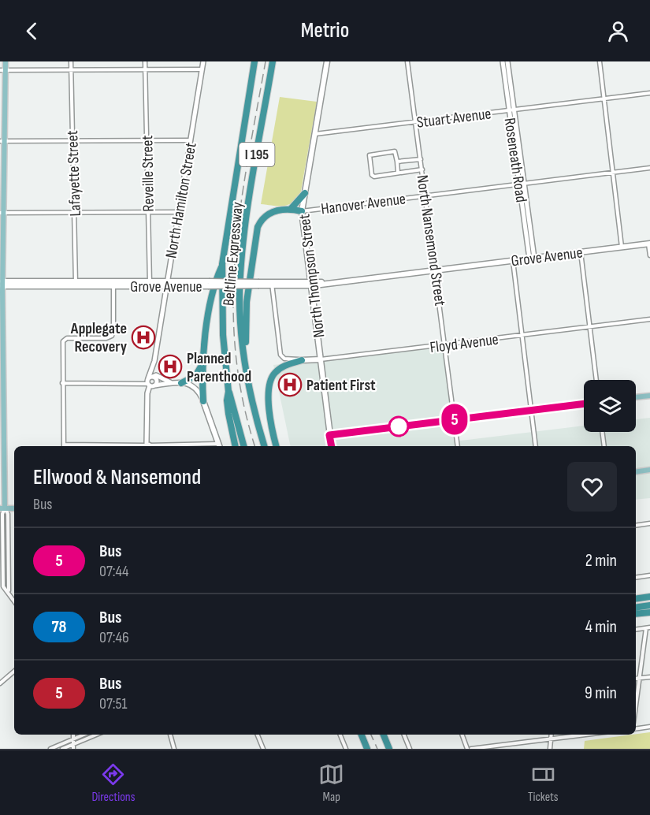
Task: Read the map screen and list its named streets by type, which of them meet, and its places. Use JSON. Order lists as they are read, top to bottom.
{
  "streets": {
    "highway": ["I 195", "Beltline Expressway"],
    "main road": ["Grove Avenue", "North Thompson Street", "Floyd Avenue"],
    "street": [
      "Stuart Avenue",
      "Roseneath Road",
      "Lafayette Street",
      "Reveille Street",
      "North Hamilton Street",
      "Hanover Avenue",
      "North Nansemond Street"
    ]
  },
  "crossings": [
    ["Stuart Avenue", "Roseneath Road"],
    ["Stuart Avenue", "North Nansemond Street"],
    ["Stuart Avenue", "North Thompson Street"],
    ["Roseneath Road", "Hanover Avenue"],
    ["Roseneath Road", "Grove Avenue"],
    ["Lafayette Street", "Grove Avenue"],
    ["Reveille Street", "Grove Avenue"],
    ["North Hamilton Street", "Grove Avenue"],
    ["Hanover Avenue", "North Nansemond Street"],
    ["Hanover Avenue", "North Thompson Street"],
    ["North Nansemond Street", "Grove Avenue"],
    ["North Nansemond Street", "Floyd Avenue"],
    ["Grove Avenue", "North Thompson Street"],
    ["Grove Avenue", "Floyd Avenue"],
    ["North Thompson Street", "Floyd Avenue"]
  ],
  "places": {
    "hospital": ["Applegate Recovery", "Planned Parenthood", "Patient First"]
  },
  "lines": ["bus line 5"],
  "page": {
    "header": "Metrio",
    "on_map": "5",
    "heading": ["Ellwood & Nansemond", "Bus"],
    "list": [
      {
        "mark": "5",
        "name": "Bus",
        "note": "07:44",
        "value": "2 min"
      },
      {
        "mark": "78",
        "name": "Bus",
        "note": "07:46",
        "value": "4 min"
      },
      {
        "mark": "5",
        "name": "Bus",
        "note": "07:51",
        "value": "9 min"
      }
    ],
    "tabs": ["Directions", "Map", "Tickets"]
  }
}
